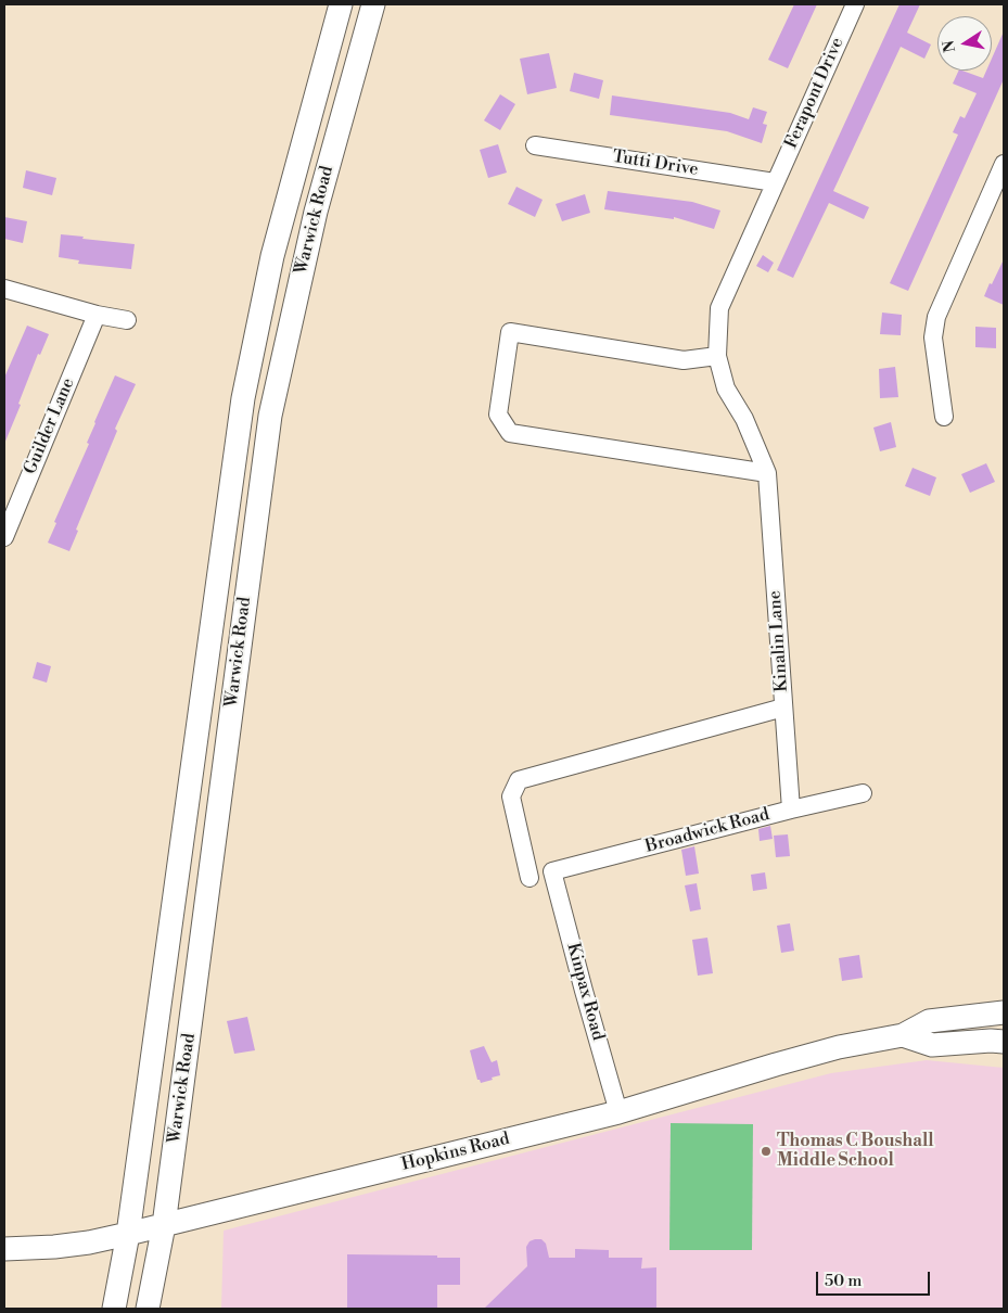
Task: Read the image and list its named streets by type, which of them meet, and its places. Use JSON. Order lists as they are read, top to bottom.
{
  "streets": {
    "main road": ["Warwick Road", "Hopkins Road"],
    "street": [
      "Ferapont Drive",
      "Tutti Drive",
      "Guilder Lane",
      "Kinalin Lane",
      "Broadwick Road",
      "Kinpax Road"
    ]
  },
  "crossings": [
    ["Ferapont Drive", "Tutti Drive"],
    ["Ferapont Drive", "Kinalin Lane"],
    ["Warwick Road", "Hopkins Road"],
    ["Kinalin Lane", "Broadwick Road"],
    ["Broadwick Road", "Kinpax Road"],
    ["Kinpax Road", "Hopkins Road"]
  ],
  "places": ["Thomas C Boushall Middle School"],
  "scale_bar": "50 m",
  "north": "left"
}
